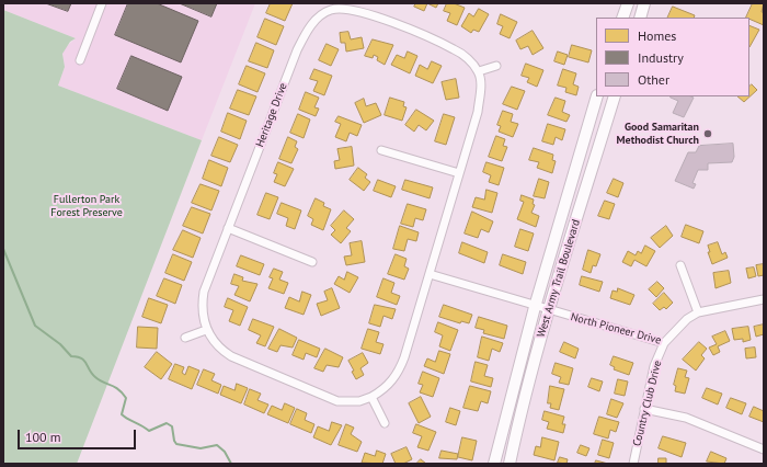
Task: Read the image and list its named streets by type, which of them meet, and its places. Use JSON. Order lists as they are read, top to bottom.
{
  "streets": {
    "main road": ["West Army Trail Boulevard"],
    "street": ["Heritage Drive", "North Pioneer Drive", "Country Club Drive"]
  },
  "crossings": [
    ["West Army Trail Boulevard", "North Pioneer Drive"],
    ["North Pioneer Drive", "Country Club Drive"]
  ],
  "parks": ["Fullerton Park Forest Preserve"],
  "places": ["Good Samaritan Methodist Church"],
  "legend": ["Homes", "Industry", "Other"],
  "scale_bar": "100 m"
}
